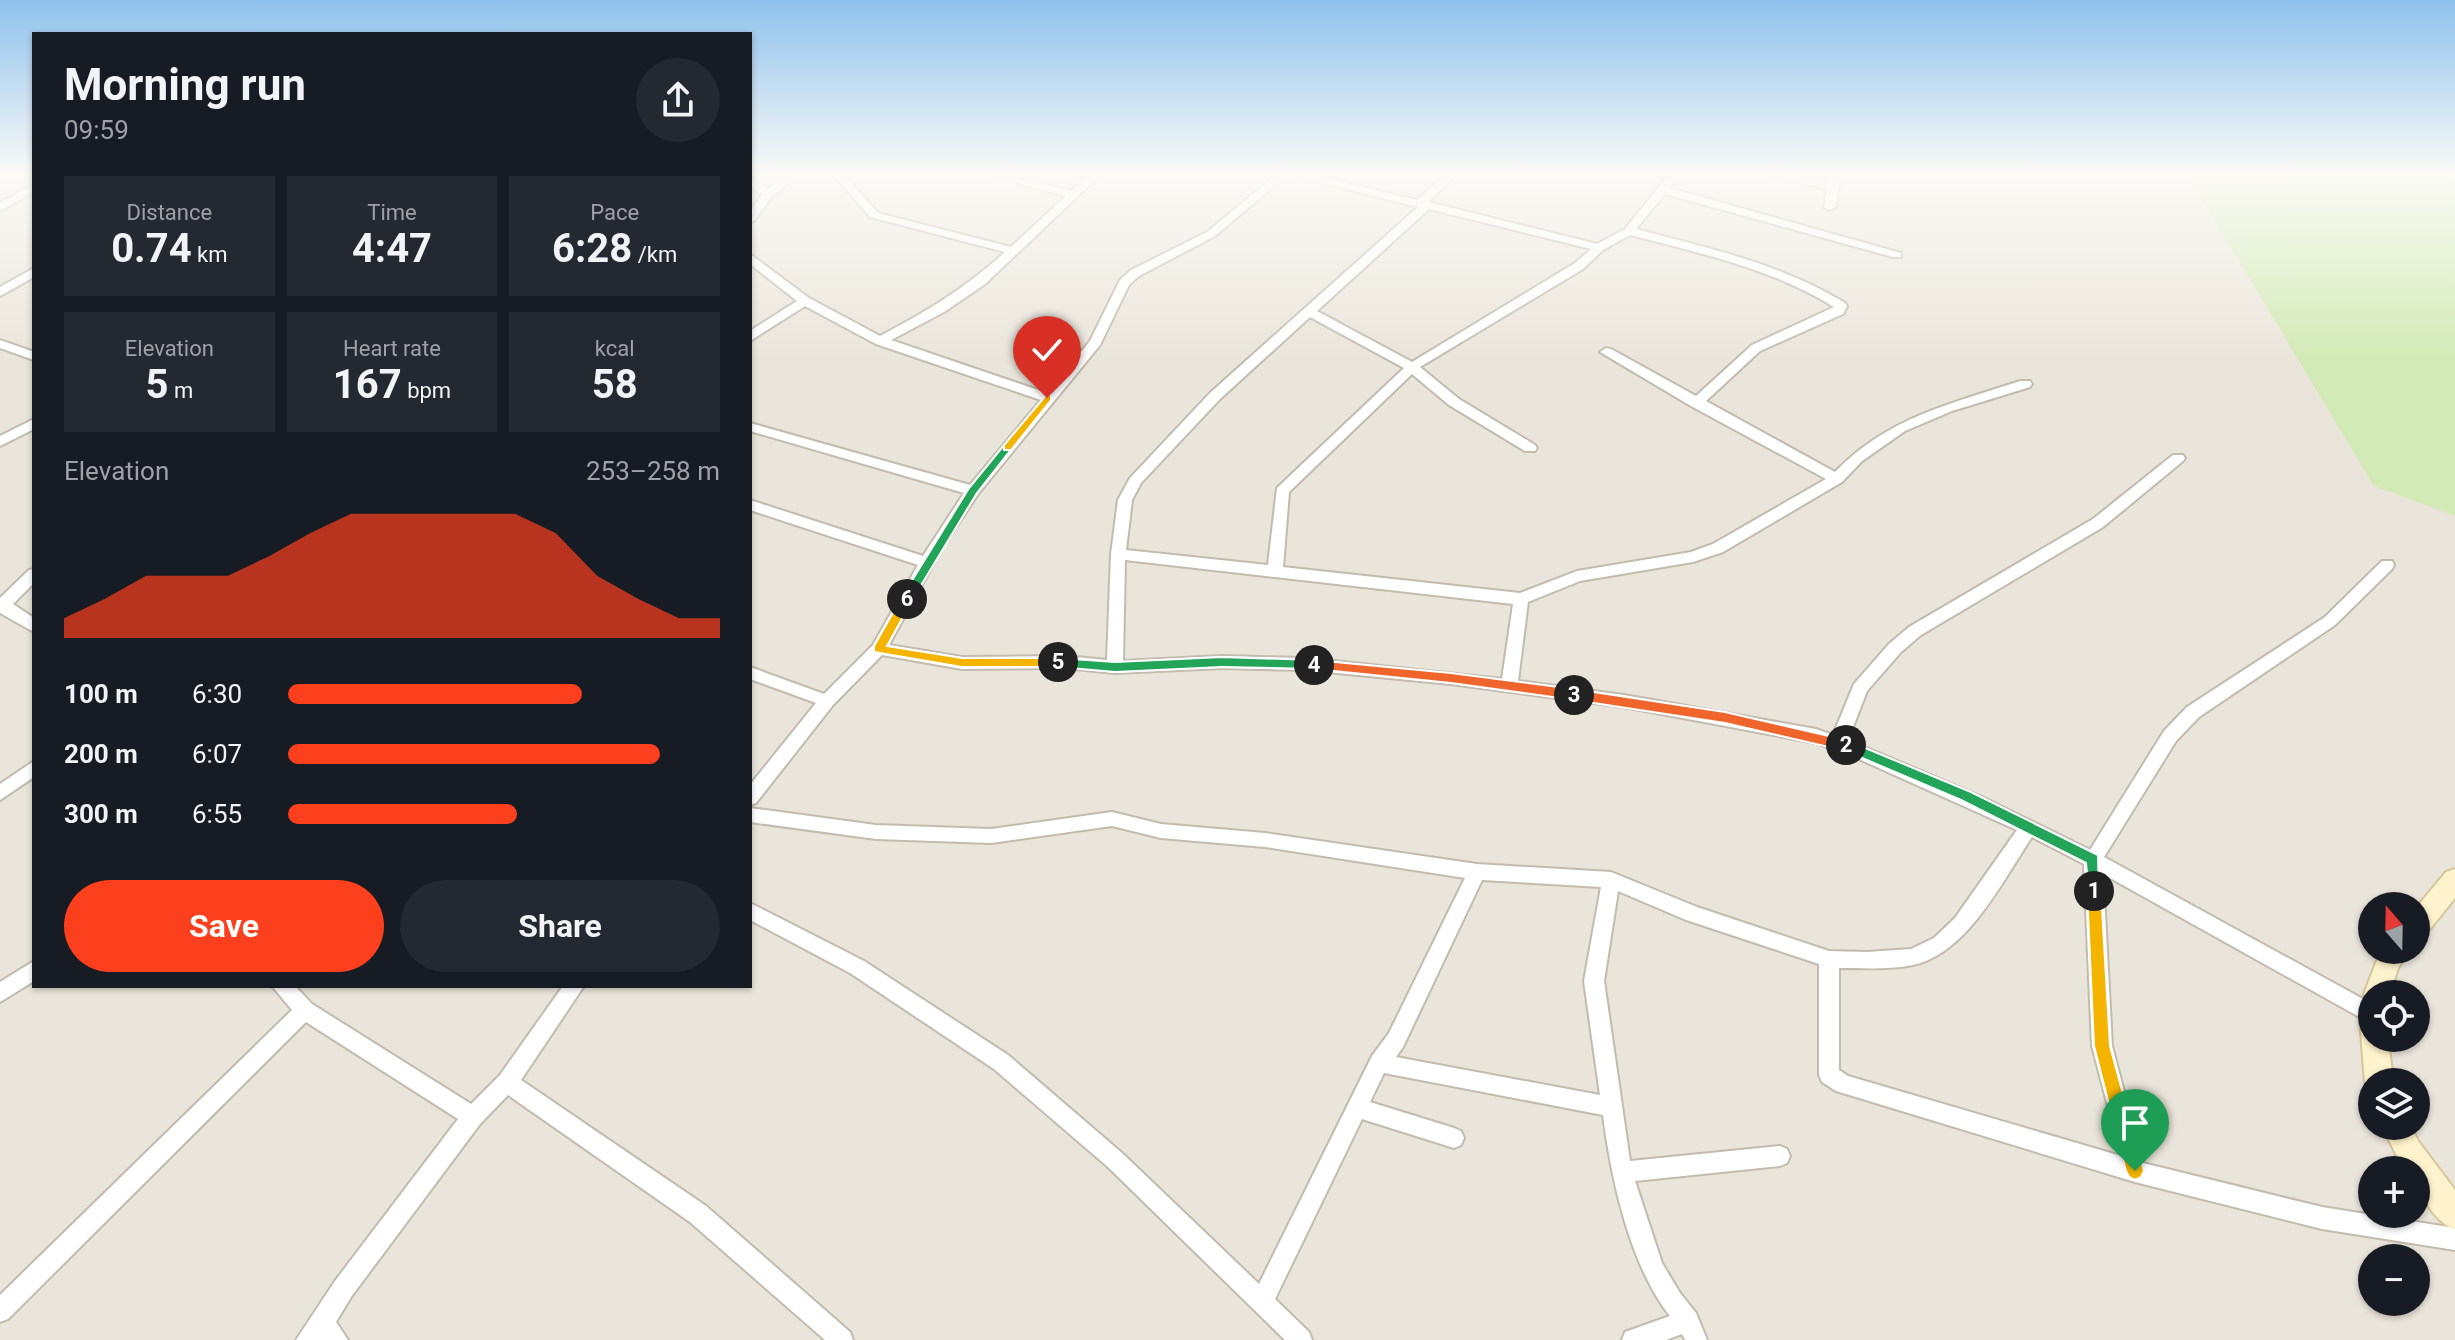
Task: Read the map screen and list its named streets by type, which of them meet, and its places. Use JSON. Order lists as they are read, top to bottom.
{
  "north": "top",
  "page": {
    "heading": ["Morning run", "09:59"],
    "stats": [
      ["Distance", "0.74 km"],
      ["Time", "4:47"],
      ["Pace", "6:28 /km"],
      ["Elevation", "5 m"],
      ["Heart rate", "167 bpm"],
      ["kcal", "58"]
    ],
    "chart": ["Elevation", "253–258 m"],
    "pins": [
      "6",
      "5",
      "4",
      "3",
      "2",
      "1"
    ],
    "list": [
      {
        "name": "100 m",
        "note": "6:30"
      },
      {
        "name": "200 m",
        "note": "6:07"
      },
      {
        "name": "300 m",
        "note": "6:55"
      }
    ],
    "buttons": ["Save", "Share"],
    "map_buttons": ["+", "−"]
  }
}
